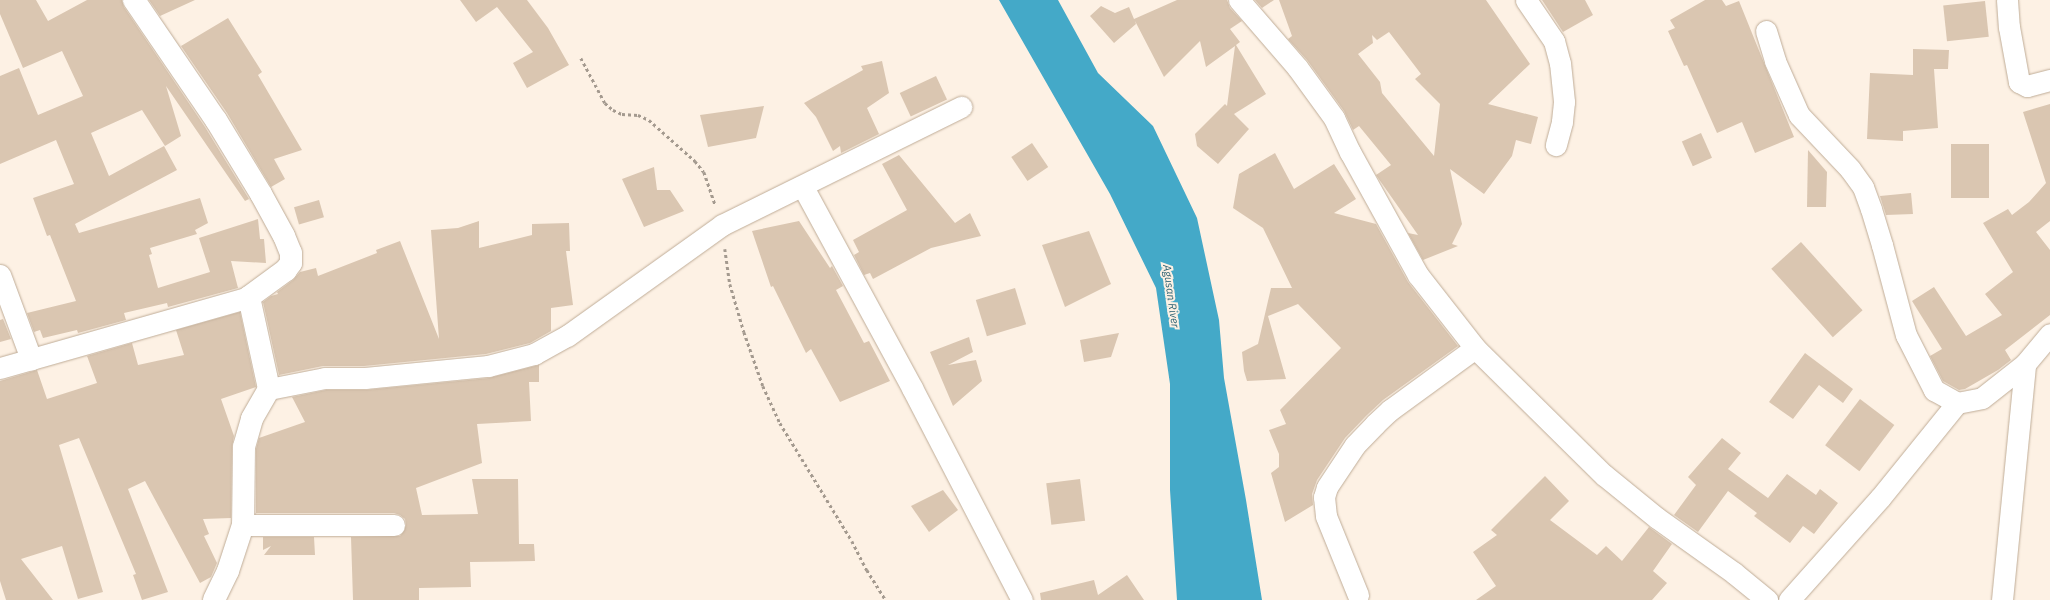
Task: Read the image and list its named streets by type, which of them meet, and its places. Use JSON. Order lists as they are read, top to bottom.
{
  "water": ["Agusan River"]
}
